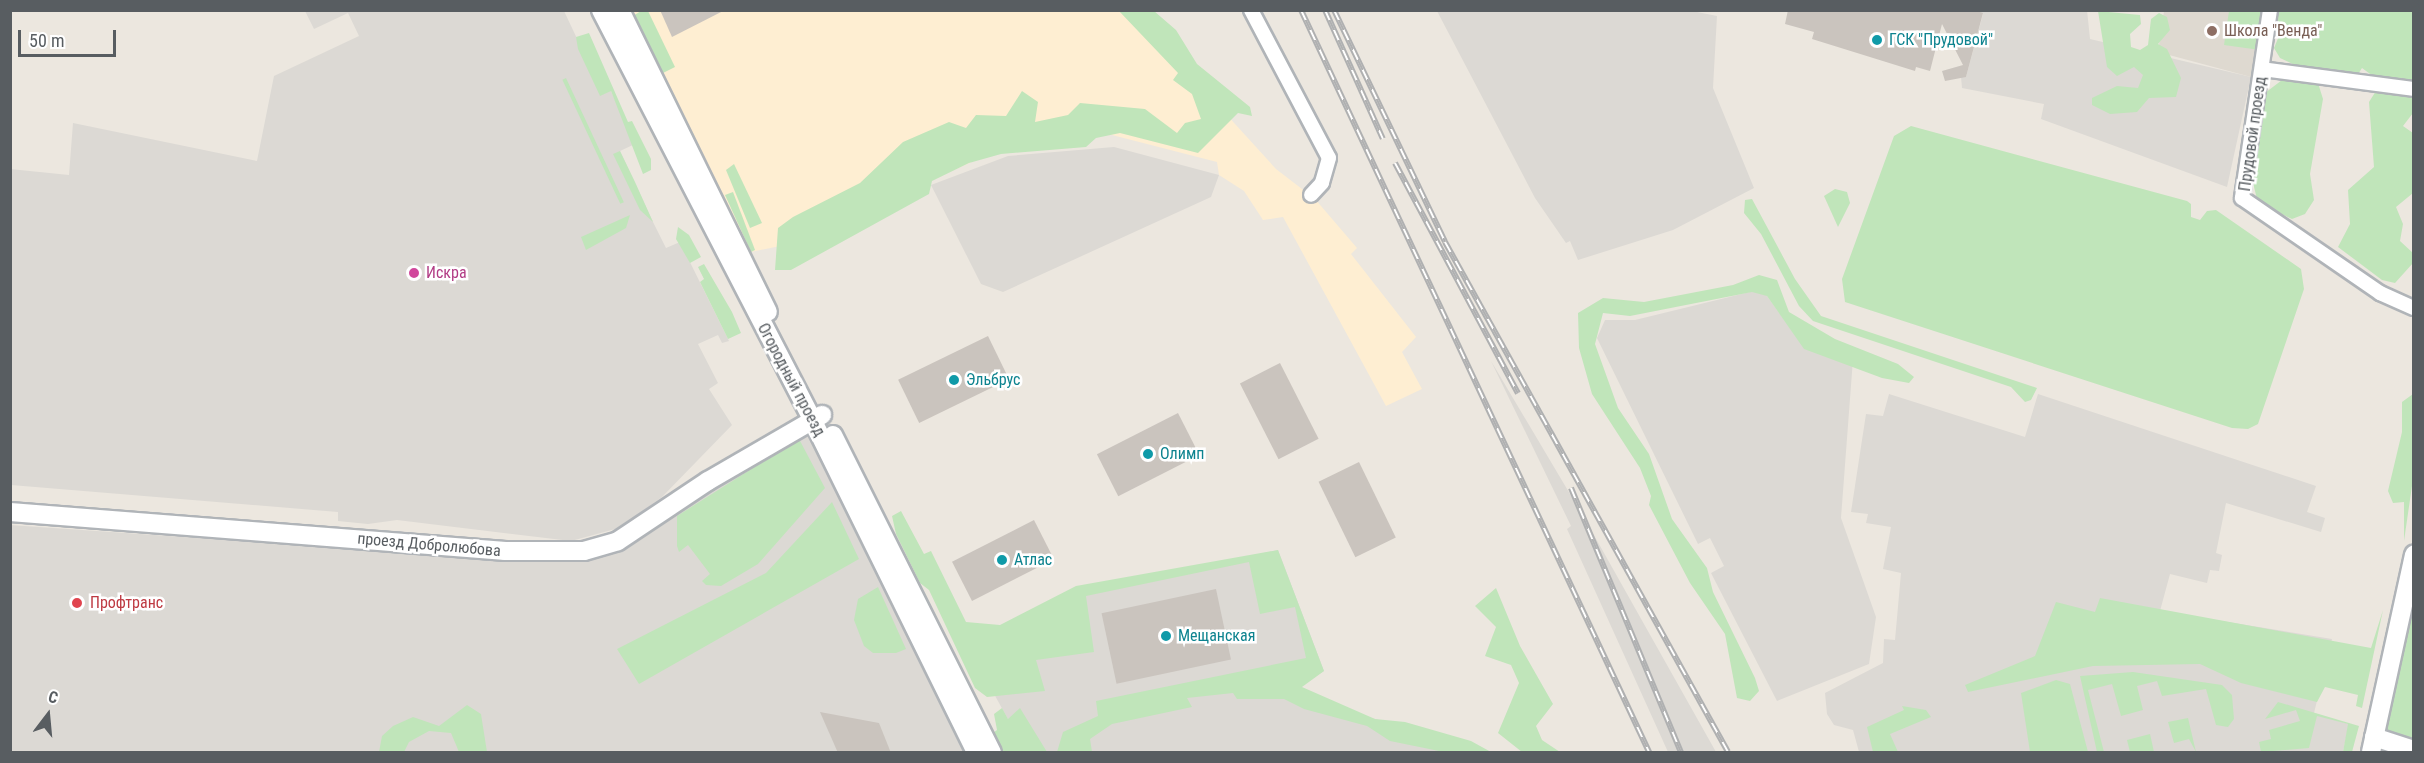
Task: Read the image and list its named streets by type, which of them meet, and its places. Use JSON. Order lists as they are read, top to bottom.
{
  "streets": {
    "main road": ["Огородный проезд", "проезд Добролюбова"],
    "street": ["Прудовой проезд"]
  },
  "crossings": [
    ["Огородный проезд", "проезд Добролюбова"]
  ],
  "places": [
    "Школа \"Венда\"",
    "ГСК \"Прудовой\"",
    "Искра",
    "Эльбрус",
    "Олимп",
    "Атлас",
    "Профтранс",
    "Мещанская"
  ],
  "scale_bar": "50 m",
  "north": "top"
}
